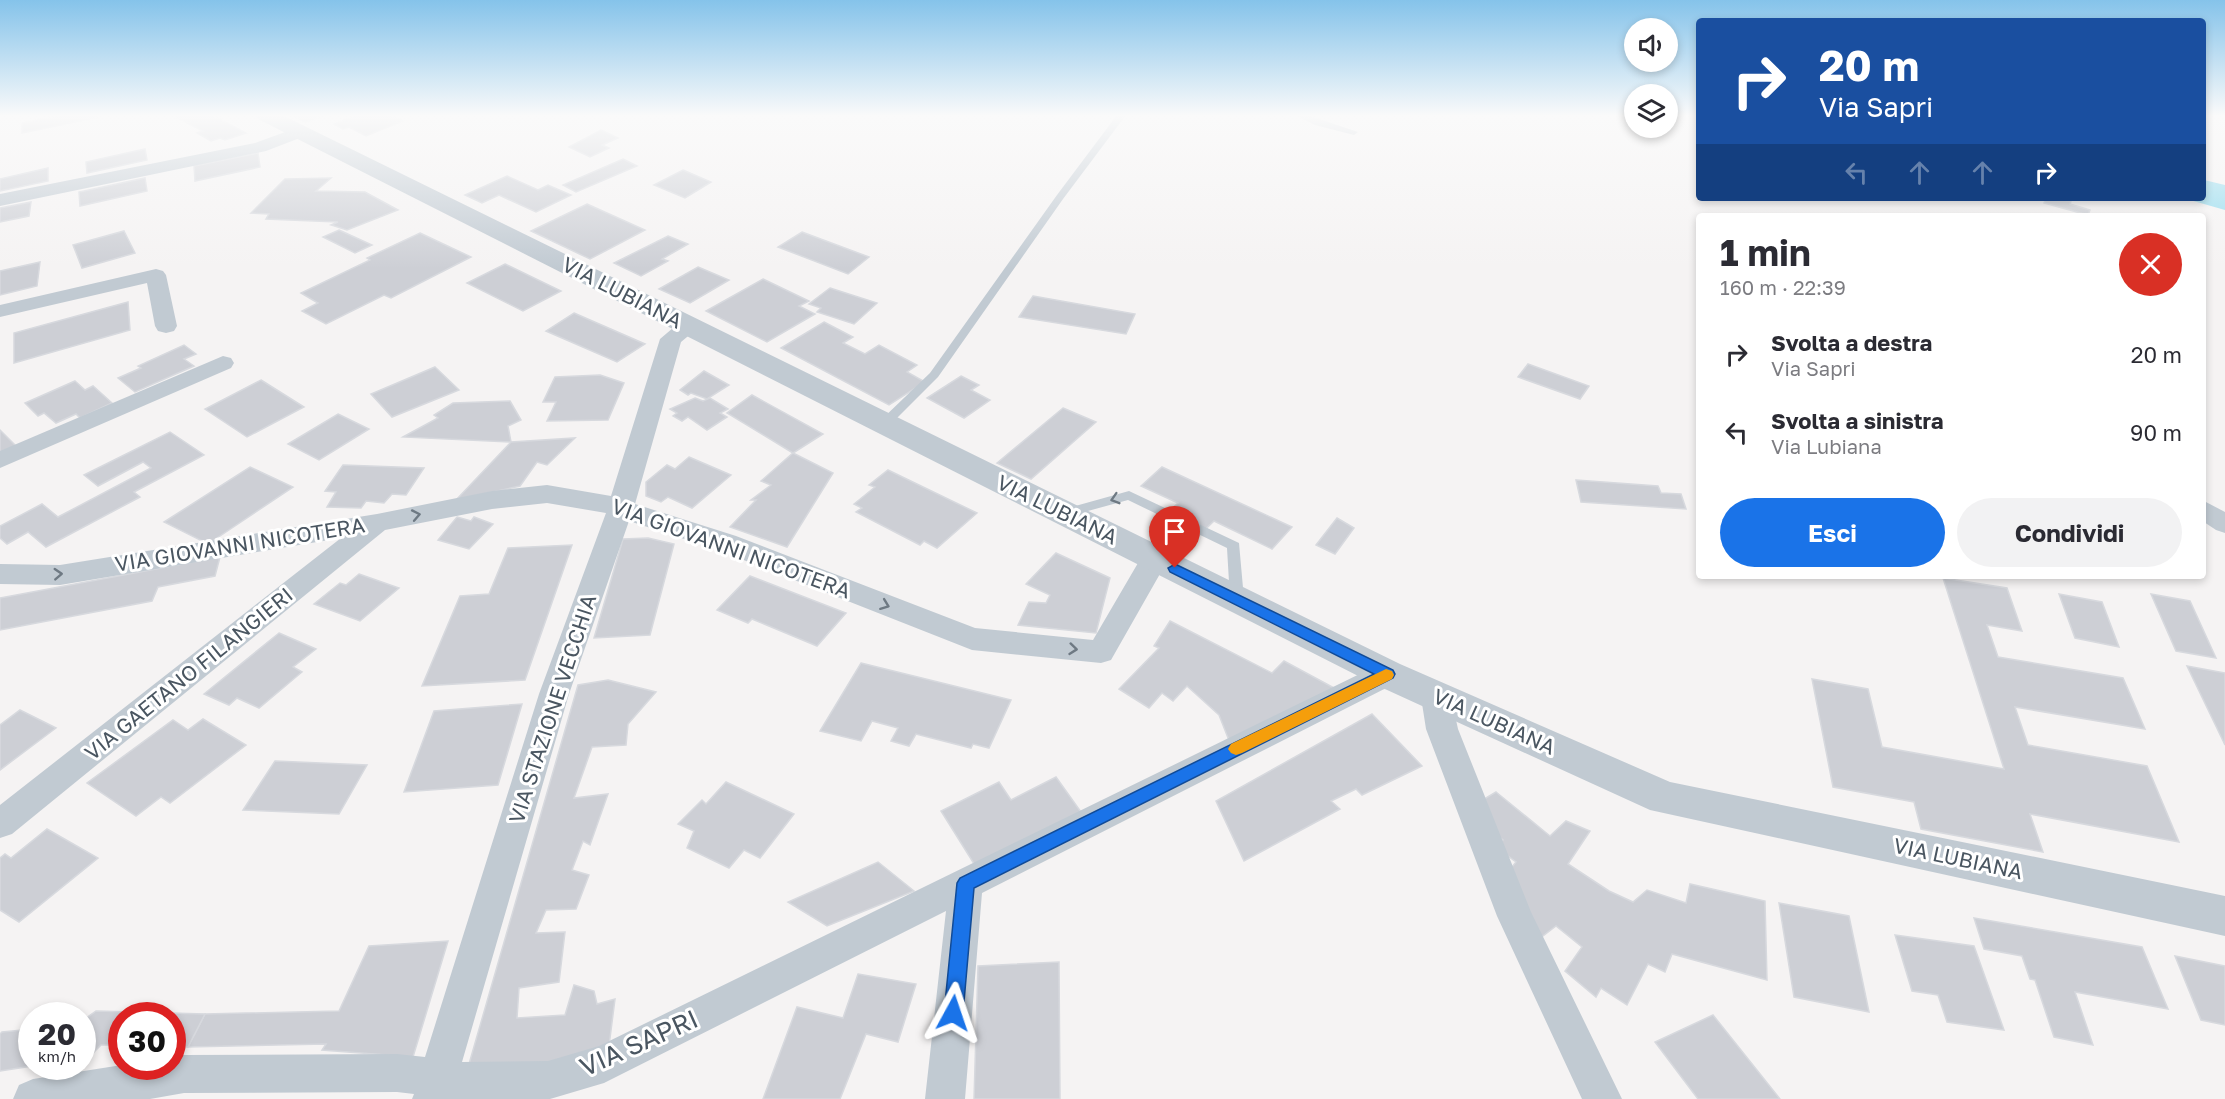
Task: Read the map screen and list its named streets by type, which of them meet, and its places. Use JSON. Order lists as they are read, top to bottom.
{
  "streets": {
    "street": [
      "VIA LUBIANA",
      "VIA GIOVANNI NICOTERA",
      "VIA GAETANO FILANGIERI",
      "VIA STAZIONE VECCHIA",
      "VIA SAPRI"
    ]
  },
  "crossings": [
    ["VIA LUBIANA", "VIA GIOVANNI NICOTERA"],
    ["VIA LUBIANA", "VIA STAZIONE VECCHIA"],
    ["VIA LUBIANA", "VIA SAPRI"],
    ["VIA GIOVANNI NICOTERA", "VIA GAETANO FILANGIERI"],
    ["VIA GIOVANNI NICOTERA", "VIA STAZIONE VECCHIA"],
    ["VIA STAZIONE VECCHIA", "VIA SAPRI"]
  ],
  "one_way": ["VIA GIOVANNI NICOTERA"],
  "page": {
    "turn": ["20 m", "Via Sapri"],
    "heading": ["1 min", "160 m · 22:39"],
    "list": [
      {
        "name": "Svolta a destra",
        "note": "Via Sapri",
        "value": "20 m"
      },
      {
        "name": "Svolta a sinistra",
        "note": "Via Lubiana",
        "value": "90 m"
      }
    ],
    "buttons": ["Esci", "Condividi"],
    "speed": "20 km/h",
    "limit": "30"
  }
}
